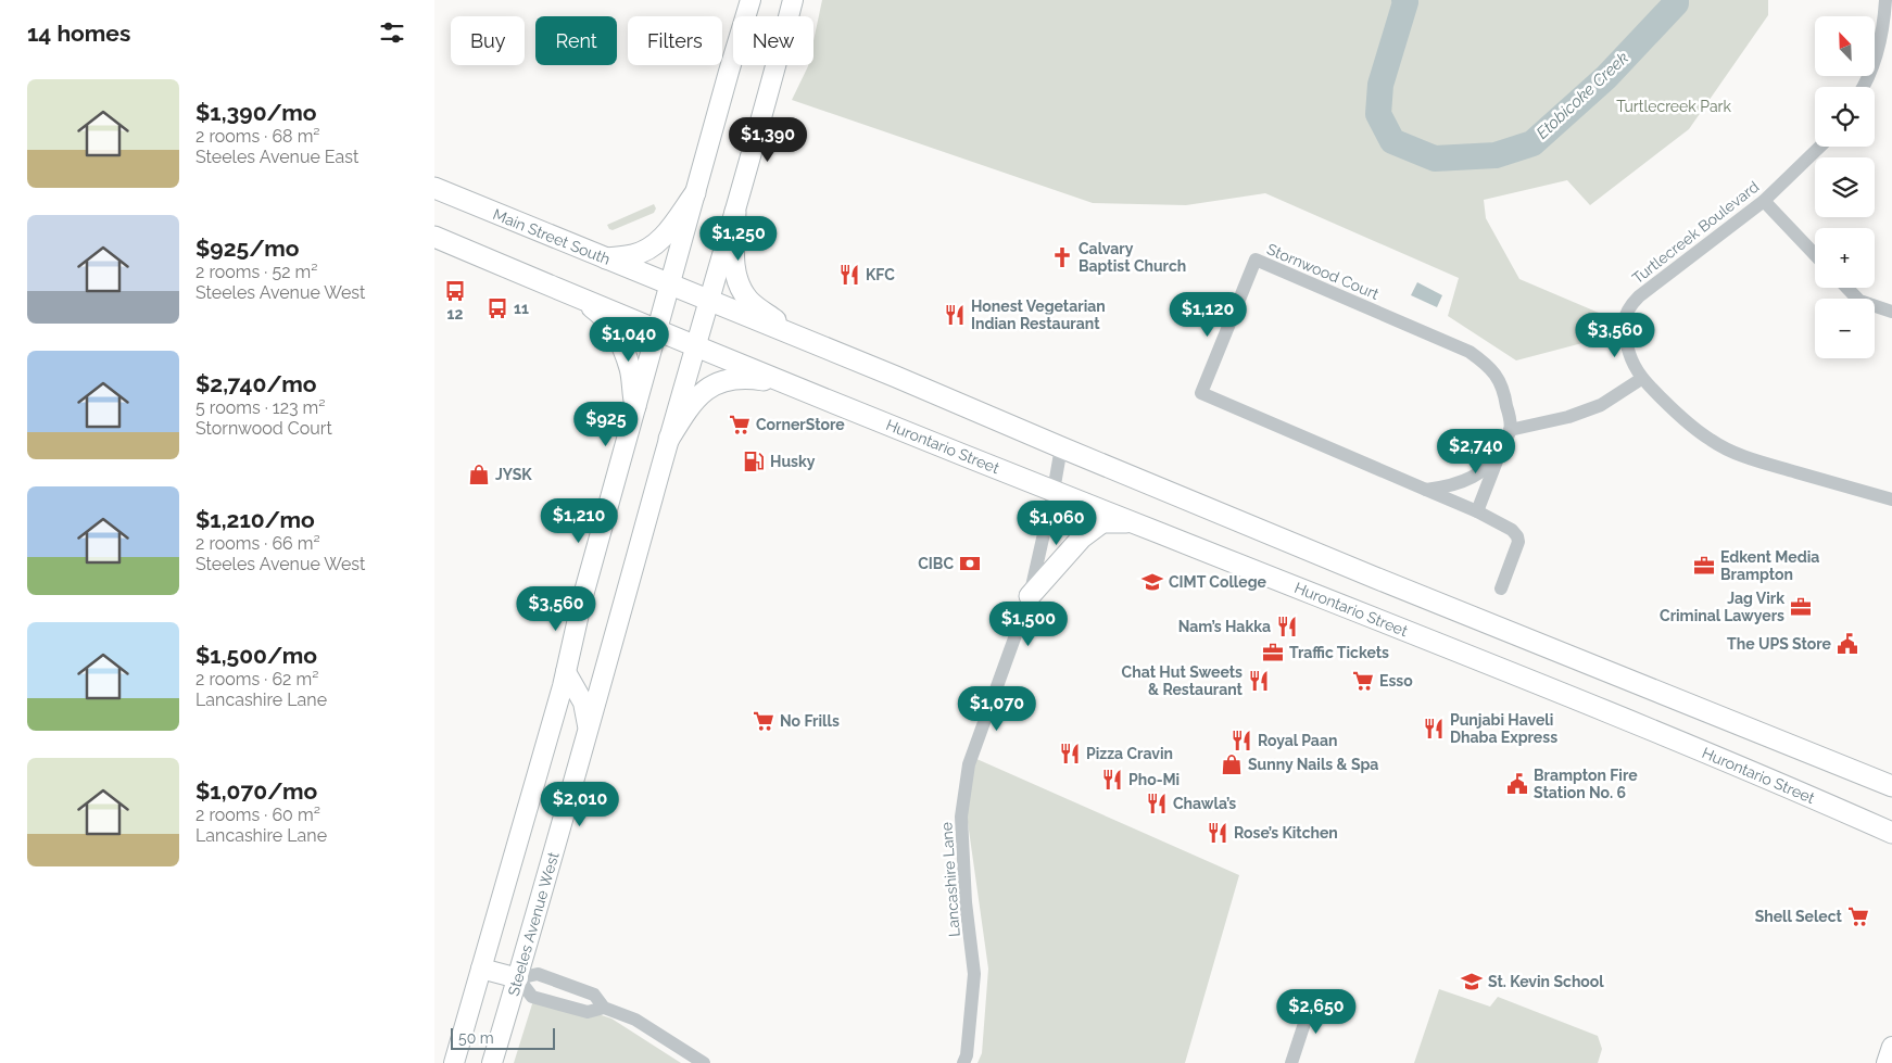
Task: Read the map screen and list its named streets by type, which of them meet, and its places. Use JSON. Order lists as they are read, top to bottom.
{
  "streets": {
    "main road": ["Main Street South", "Hurontario Street", "Steeles Avenue West"],
    "street": ["Turtlecreek Boulevard", "Stornwood Court", "Lancashire Lane"]
  },
  "crossings": [
    ["Hurontario Street", "Lancashire Lane"],
    ["Hurontario Street", "Steeles Avenue West"]
  ],
  "water": ["Etobicoke Creek"],
  "parks": ["Turtlecreek Park"],
  "places": {
    "church": ["Calvary Baptist Church"],
    "restaurant": [
      "KFC",
      "Honest Vegetarian Indian Restaurant",
      "Nam’s Hakka",
      "Chat Hut Sweets & Restaurant",
      "Punjabi Haveli Dhaba Express",
      "Royal Paan",
      "Pizza Cravin",
      "Pho-Mi",
      "Chawla’s",
      "Rose’s Kitchen"
    ],
    "bus stop": ["12", "11"],
    "supermarket": [
      "CornerStore",
      "Esso",
      "No Frills",
      "Shell Select"
    ],
    "fuel station": ["Husky"],
    "shop": ["JYSK", "Sunny Nails & Spa"],
    "bank": ["CIBC"],
    "office": ["Edkent Media Brampton", "Jag Virk Criminal Lawyers", "Traffic Tickets"],
    "school or university": ["CIMT College", "St. Kevin School"],
    "public building": ["The UPS Store", "Brampton Fire Station No. 6"]
  },
  "scale_bar": "50 m",
  "north": "top left",
  "page": {
    "heading": "14 homes",
    "map_buttons": ["+", "−"],
    "chip": [
      "Buy",
      "Rent",
      "Filters",
      "New"
    ],
    "list": [
      {
        "name": "$1,390/mo",
        "note": "2 rooms · 68 m² · Steeles Avenue East"
      },
      {
        "name": "$925/mo",
        "note": "2 rooms · 52 m² · Steeles Avenue West"
      },
      {
        "name": "$2,740/mo",
        "note": "5 rooms · 123 m² · Stornwood Court"
      },
      {
        "name": "$1,210/mo",
        "note": "2 rooms · 66 m² · Steeles Avenue West"
      },
      {
        "name": "$1,500/mo",
        "note": "2 rooms · 62 m² · Lancashire Lane"
      },
      {
        "name": "$1,070/mo",
        "note": "2 rooms · 60 m² · Lancashire Lane"
      }
    ],
    "price": [
      "$1,390",
      "$1,250",
      "$1,120",
      "$3,560",
      "$1,040",
      "$925",
      "$2,740",
      "$1,210",
      "$1,060",
      "$3,560",
      "$1,500",
      "$1,070",
      "$2,010",
      "$2,650"
    ],
    "scale": "50 m"
  }
}
